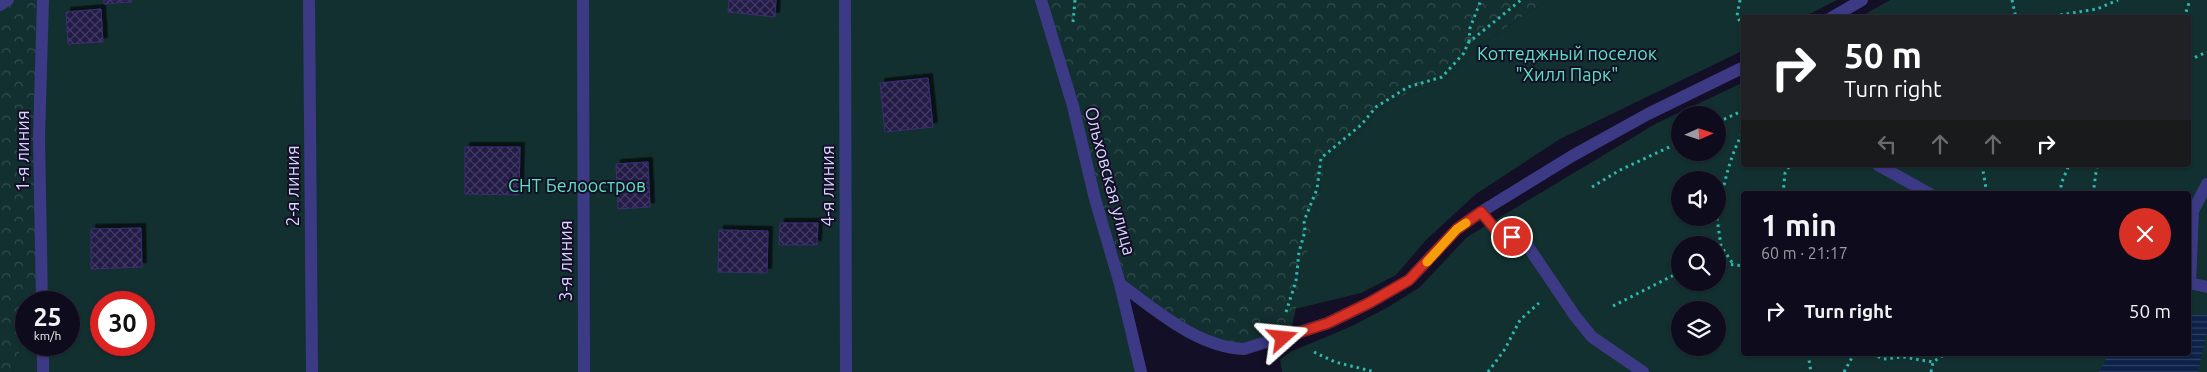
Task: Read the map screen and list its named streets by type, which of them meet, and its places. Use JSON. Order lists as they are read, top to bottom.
{
  "streets": {
    "street": [
      "1-я линия",
      "Ольховская улица",
      "2-я линия",
      "4-я линия",
      "3-я линия"
    ]
  },
  "parks": ["Коттеджный поселок \"Хилл Парк\"", "СНТ Белоостров"],
  "north": "right",
  "page": {
    "turn": ["50 m", "Turn right"],
    "heading": ["1 min", "60 m · 21:17"],
    "list": [
      {
        "name": "Turn right",
        "value": "50 m"
      }
    ],
    "speed": "25 km/h",
    "limit": "30"
  }
}
